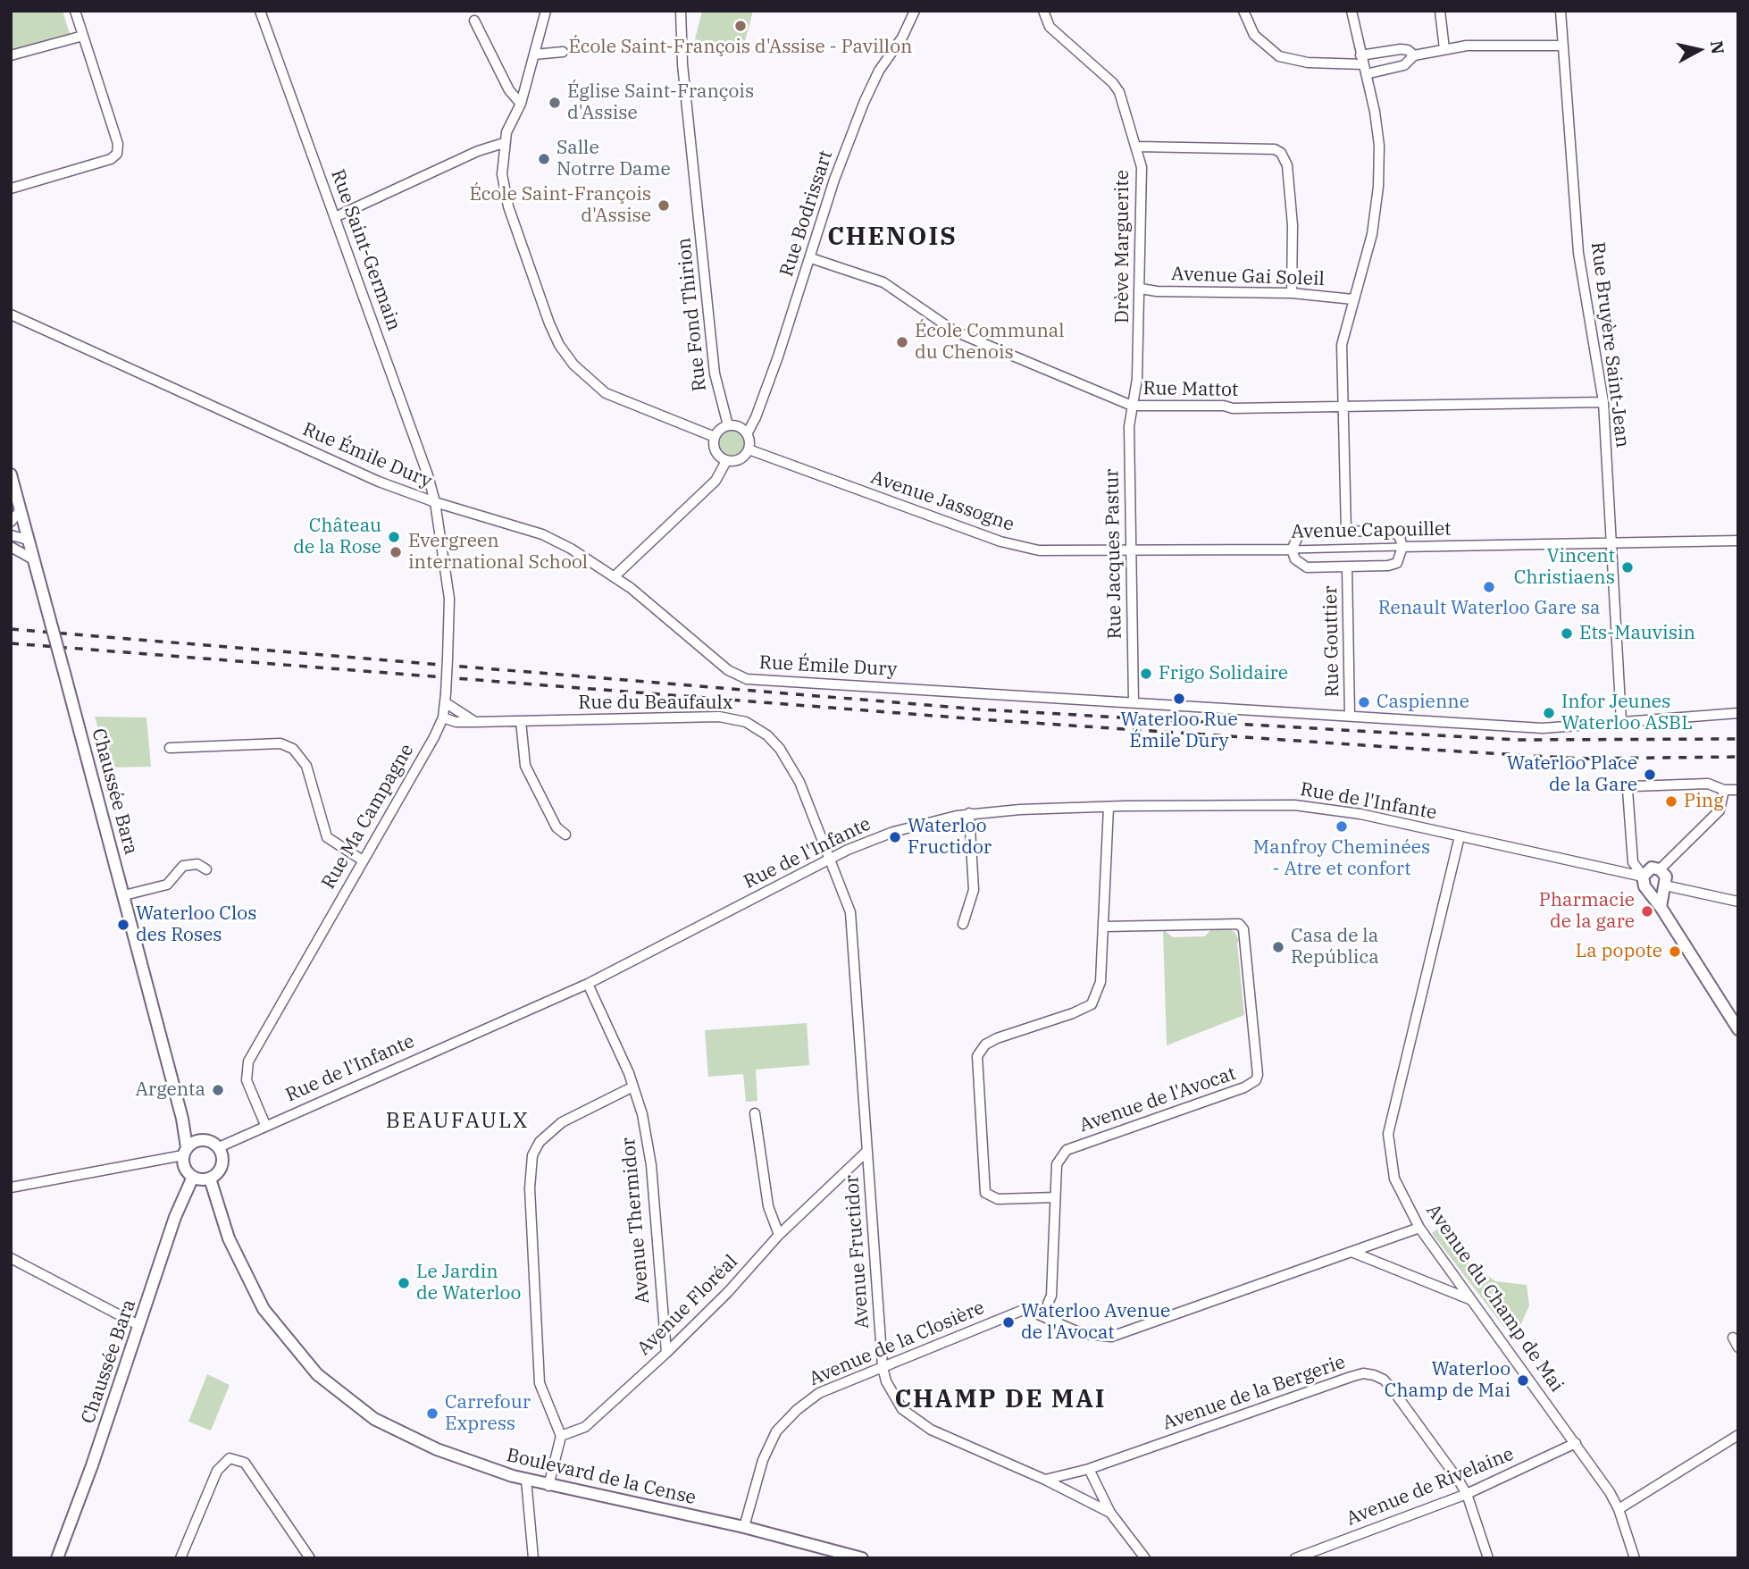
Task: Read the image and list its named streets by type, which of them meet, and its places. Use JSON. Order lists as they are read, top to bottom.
{
  "streets": {
    "main road": ["Chaussée Bara", "Boulevard de la Cense"],
    "street": [
      "Rue Bodrissart",
      "Drève Marguerite",
      "Rue Saint-Germain",
      "Avenue Gai Soleil",
      "Rue Fond Thirion",
      "Rue Bruyère Saint-Jean",
      "Rue Mattot",
      "Rue Émile Dury",
      "Avenue Jassogne",
      "Avenue Capouillet",
      "Rue Jacques Pastur",
      "Rue Gouttier",
      "Rue du Beaufaulx",
      "Rue de l'Infante",
      "Rue Ma Campagne",
      "Avenue de l'Avocat",
      "Avenue Thermidor",
      "Avenue Fructidor",
      "Avenue du Champ de Mai",
      "Avenue Floréal",
      "Avenue de la Closière",
      "Avenue de la Bergerie",
      "Avenue de Rivelaine"
    ]
  },
  "crossings": [
    ["Rue Bodrissart", "Rue Fond Thirion"],
    ["Rue Bodrissart", "Rue Mattot"],
    ["Rue Bodrissart", "Avenue Jassogne"],
    ["Drève Marguerite", "Avenue Gai Soleil"],
    ["Drève Marguerite", "Rue Mattot"],
    ["Drève Marguerite", "Rue Jacques Pastur"],
    ["Rue Saint-Germain", "Rue Émile Dury"],
    ["Rue Saint-Germain", "Rue Ma Campagne"],
    ["Rue Fond Thirion", "Avenue Jassogne"],
    ["Rue Bruyère Saint-Jean", "Rue Mattot"],
    ["Rue Bruyère Saint-Jean", "Rue Émile Dury"],
    ["Rue Bruyère Saint-Jean", "Avenue Capouillet"],
    ["Rue Mattot", "Rue Jacques Pastur"],
    ["Rue Émile Dury", "Rue Jacques Pastur"],
    ["Rue Émile Dury", "Rue Gouttier"],
    ["Rue Émile Dury", "Rue Ma Campagne"],
    ["Avenue Jassogne", "Avenue Capouillet"],
    ["Avenue Jassogne", "Rue Jacques Pastur"],
    ["Avenue Capouillet", "Rue Jacques Pastur"],
    ["Rue du Beaufaulx", "Rue de l'Infante"],
    ["Rue du Beaufaulx", "Rue Ma Campagne"],
    ["Rue du Beaufaulx", "Avenue Fructidor"],
    ["Chaussée Bara", "Rue de l'Infante"],
    ["Chaussée Bara", "Boulevard de la Cense"],
    ["Rue de l'Infante", "Rue Ma Campagne"],
    ["Rue de l'Infante", "Avenue Thermidor"],
    ["Rue de l'Infante", "Avenue Fructidor"],
    ["Rue de l'Infante", "Avenue du Champ de Mai"],
    ["Rue de l'Infante", "Boulevard de la Cense"],
    ["Avenue de l'Avocat", "Avenue de la Closière"],
    ["Avenue Thermidor", "Avenue Floréal"],
    ["Avenue Fructidor", "Avenue Floréal"],
    ["Avenue Fructidor", "Avenue de la Closière"],
    ["Avenue Fructidor", "Avenue de la Bergerie"],
    ["Avenue du Champ de Mai", "Avenue de Rivelaine"],
    ["Avenue de la Closière", "Boulevard de la Cense"],
    ["Avenue de la Bergerie", "Avenue de Rivelaine"]
  ],
  "districts": ["CHENOIS", "BEAUFAULX", "CHAMP DE MAI"],
  "places": [
    "École Saint-François d'Assise - Pavillon",
    "Église Saint-François d'Assise",
    "Salle Notrre Dame",
    "École Saint-François d'Assise",
    "École Communal du Chenois",
    "Château de la Rose",
    "Evergreen international School",
    "Vincent Christiaens",
    "Renault Waterloo Gare sa",
    "Ets-Mauvisin",
    "Frigo Solidaire",
    "Waterloo Rue Émile Dury",
    "Caspienne",
    "Infor Jeunes Waterloo ASBL",
    "Waterloo Place de la Gare",
    "Ping",
    "Manfroy Cheminées - Atre et confort",
    "Waterloo Fructidor",
    "Pharmacie de la gare",
    "Waterloo Clos des Roses",
    "Casa de la República",
    "La popote",
    "Argenta",
    "Le Jardin de Waterloo",
    "Waterloo Avenue de l'Avocat",
    "Waterloo Champ de Mai",
    "Carrefour Express"
  ],
  "north": "right"
}
